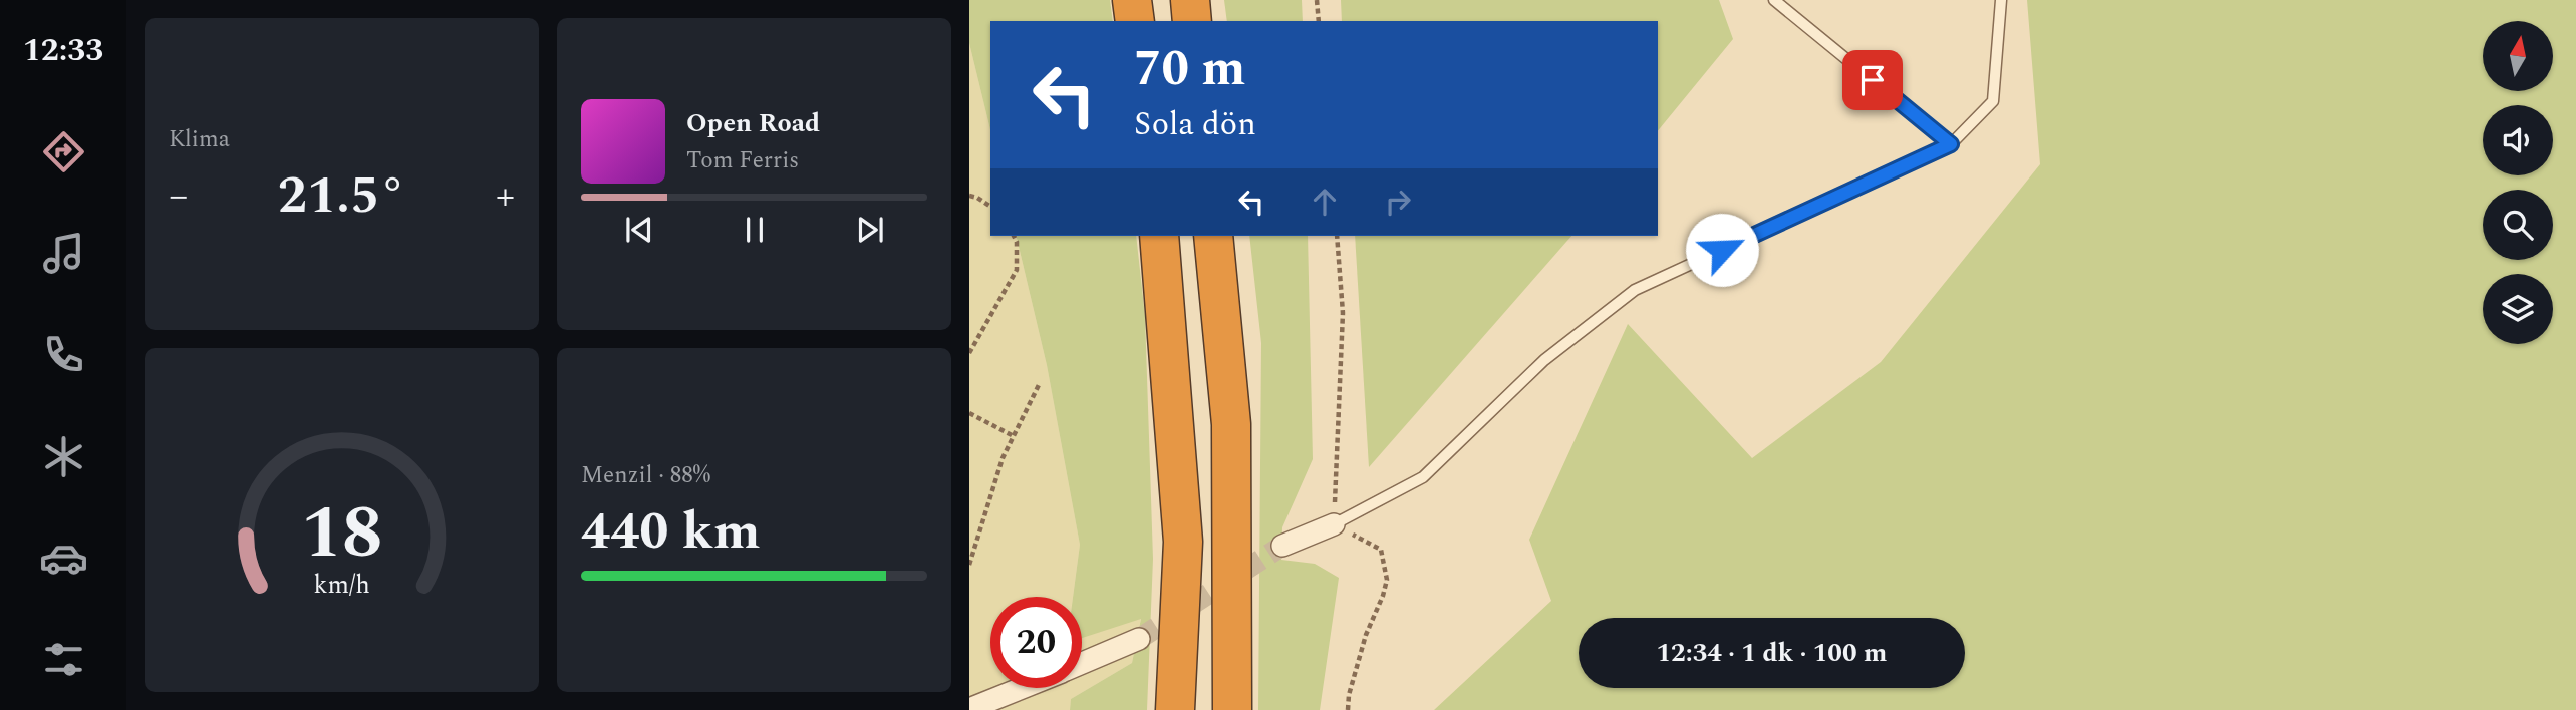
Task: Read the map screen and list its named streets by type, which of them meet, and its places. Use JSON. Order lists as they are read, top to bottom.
{
  "north": "top",
  "page": {
    "tabs": "12:33",
    "tile": [
      "Klima",
      ["Menzil · 88%", "440 km"]
    ],
    "turn": ["70 m", "Sola dön"],
    "song": ["Open Road", "Tom Ferris"],
    "heat": ["−", "21.5°", "+"],
    "limit": "20",
    "trip": "12:34 · 1 dk · 100 m",
    "gauge": ["18", "km/h"]
  }
}
